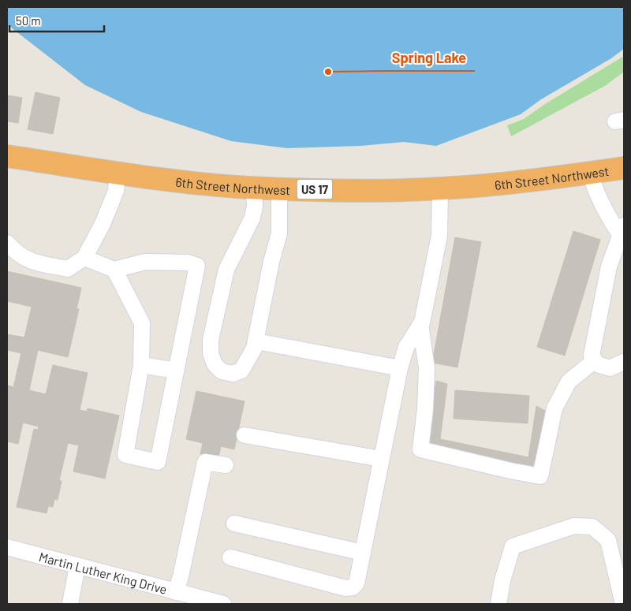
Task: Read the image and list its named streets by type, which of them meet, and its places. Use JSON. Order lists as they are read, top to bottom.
{
  "streets": {
    "highway": ["6th Street Northwest", "US 17"],
    "street": ["Martin Luther King Drive"]
  },
  "places": ["Spring Lake"],
  "scale_bar": "50 m"
}
